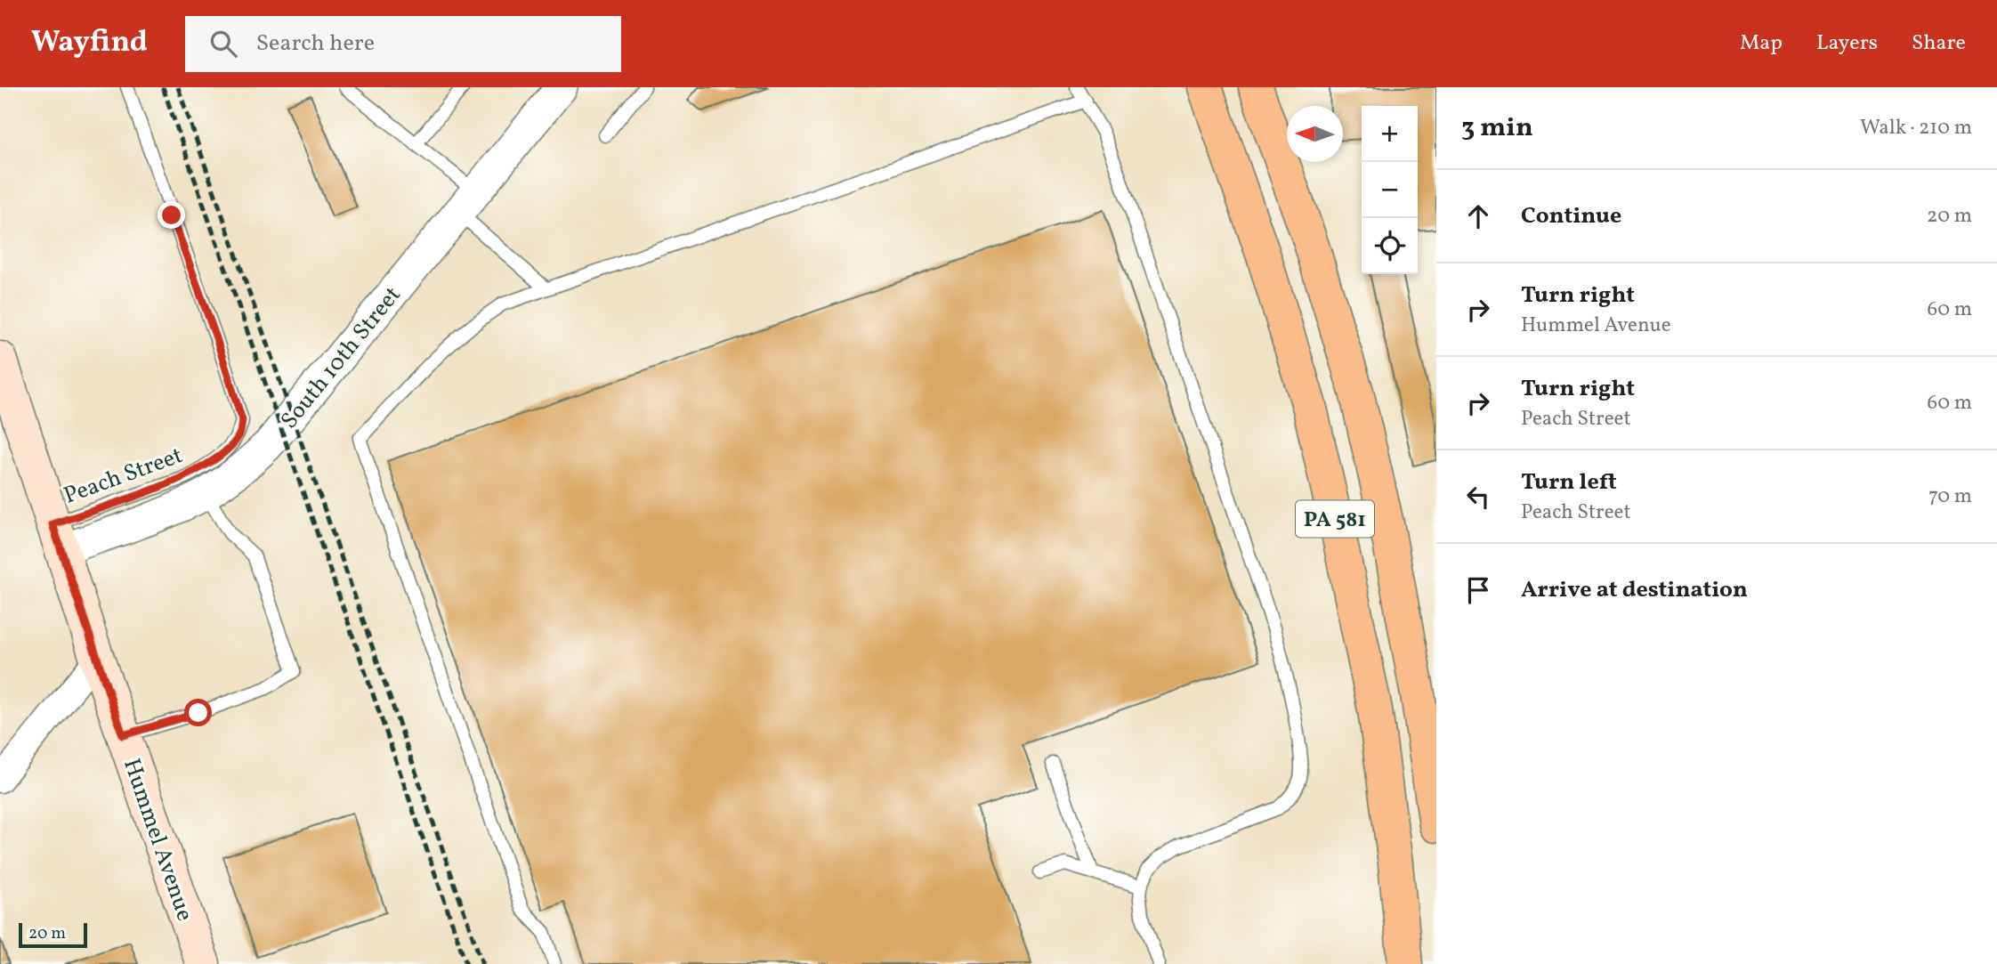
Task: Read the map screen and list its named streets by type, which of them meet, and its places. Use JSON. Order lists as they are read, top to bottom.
{
  "streets": {
    "highway": ["PA 581"],
    "main road": ["Hummel Avenue"],
    "street": ["South 10th Street"],
    "lane": ["Peach Street"]
  },
  "crossings": [
    ["South 10th Street", "Peach Street"],
    ["South 10th Street", "Hummel Avenue"],
    ["Peach Street", "Hummel Avenue"]
  ],
  "scale_bar": "20 m",
  "north": "left",
  "page": {
    "header": "Wayfind",
    "search": "Search here",
    "nav": ["Map", "Layers", "Share"],
    "heading": ["3 min", "Walk · 210 m"],
    "map_buttons": ["+", "−"],
    "list": [
      ["Continue", "20 m"],
      ["Turn right", "Hummel Avenue", "60 m"],
      ["Turn right", "Peach Street", "60 m"],
      ["Turn left", "Peach Street", "70 m"],
      "Arrive at destination"
    ],
    "scale": "20 m"
  }
}
